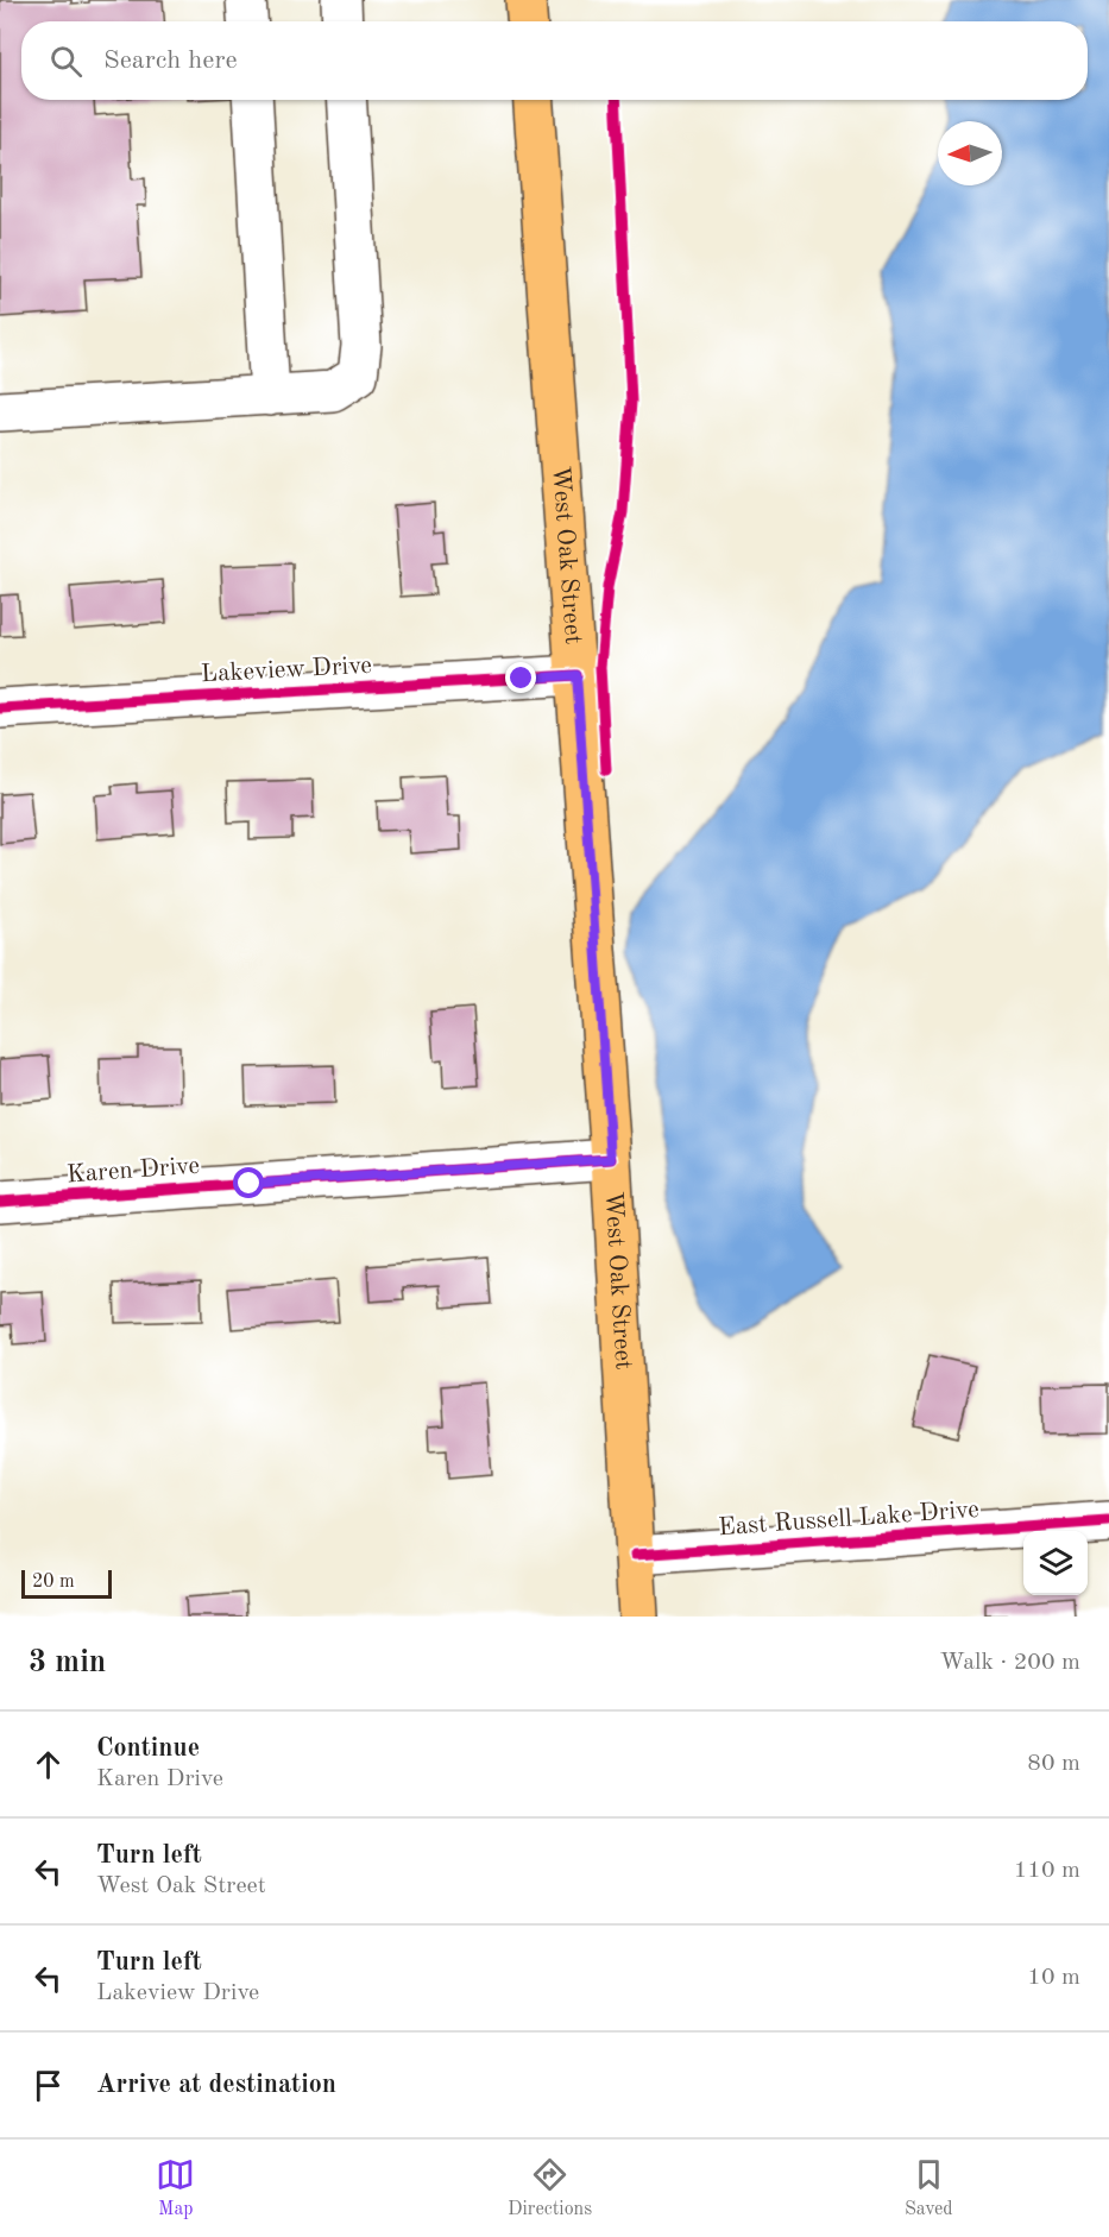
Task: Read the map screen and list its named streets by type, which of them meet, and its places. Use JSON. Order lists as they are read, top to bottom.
{
  "streets": {
    "main road": ["West Oak Street"],
    "street": ["Lakeview Drive", "Karen Drive", "East Russell Lake Drive"]
  },
  "crossings": [
    ["West Oak Street", "Lakeview Drive"],
    ["West Oak Street", "Karen Drive"],
    ["West Oak Street", "East Russell Lake Drive"]
  ],
  "scale_bar": "20 m",
  "north": "left",
  "page": {
    "search": "Search here",
    "scale": "20 m",
    "heading": ["3 min", "Walk · 200 m"],
    "list": [
      ["Continue", "Karen Drive", "80 m"],
      ["Turn left", "West Oak Street", "110 m"],
      ["Turn left", "Lakeview Drive", "10 m"],
      "Arrive at destination"
    ],
    "nav": ["Map", "Directions", "Saved"]
  }
}
